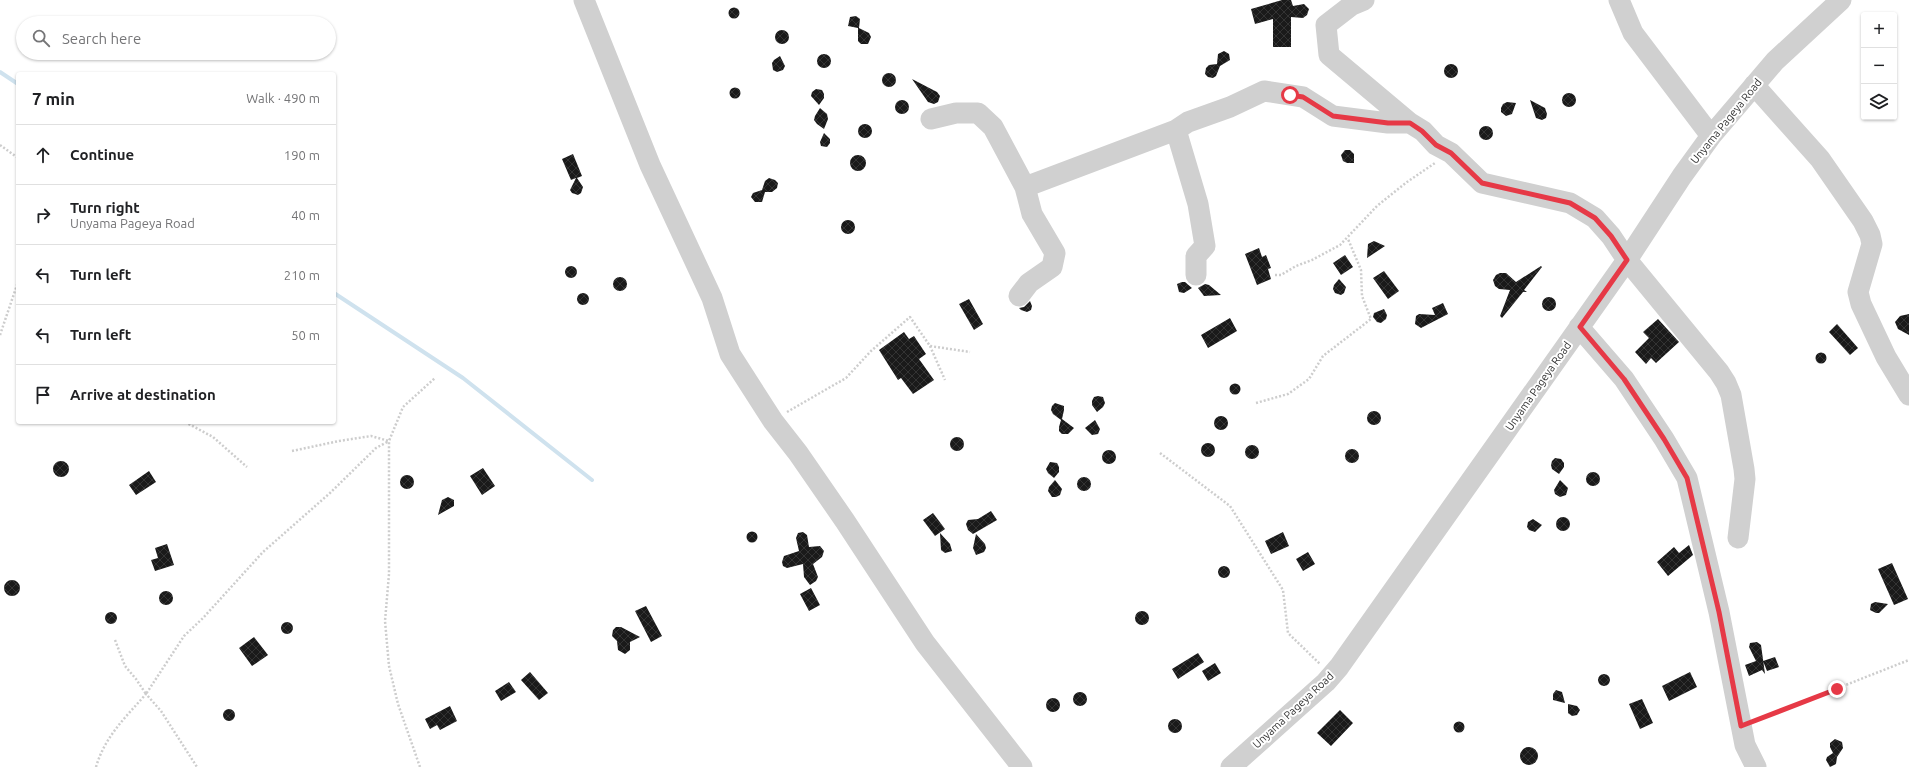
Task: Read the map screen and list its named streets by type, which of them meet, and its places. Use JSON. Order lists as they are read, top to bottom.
{
  "streets": {
    "street": ["Unyama Pageya Road"]
  },
  "page": {
    "map_buttons": ["+", "−"],
    "search": "Search here",
    "heading": ["7 min", "Walk · 490 m"],
    "list": [
      ["Continue", "190 m"],
      ["Turn right", "Unyama Pageya Road", "40 m"],
      ["Turn left", "210 m"],
      ["Turn left", "50 m"],
      "Arrive at destination"
    ]
  }
}
